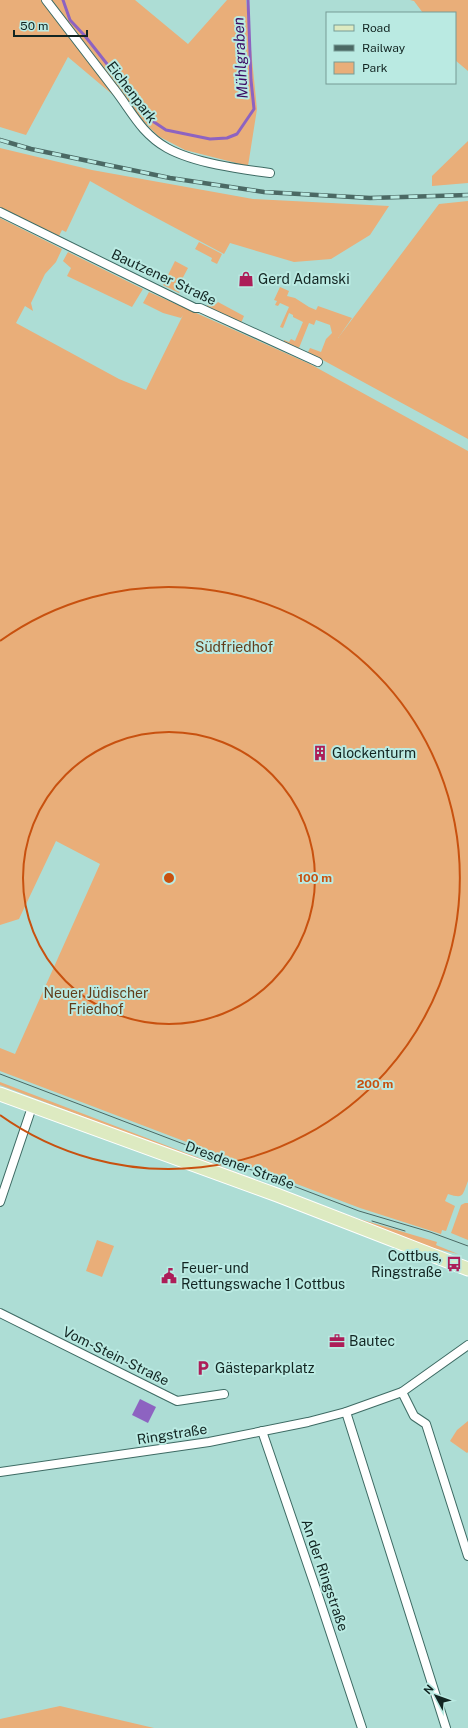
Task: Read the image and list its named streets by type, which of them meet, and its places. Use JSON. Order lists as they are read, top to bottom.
{
  "streets": {
    "main road": ["Dresdener Straße"],
    "street": [
      "Eichenpark",
      "Bautzener Straße",
      "Vom-Stein-Straße",
      "Ringstraße",
      "An der Ringstraße"
    ]
  },
  "crossings": [
    ["Ringstraße", "An der Ringstraße"]
  ],
  "water": ["Mühlgraben"],
  "parks": ["Südfriedhof", "Neuer Jüdischer Friedhof"],
  "places": {
    "shop": ["Gerd Adamski"],
    "building": ["Glockenturm"],
    "bus stop": ["Cottbus, Ringstraße"],
    "public building": ["Feuer- und Rettungswache 1 Cottbus"],
    "office": ["Bautec"],
    "parking": ["Gästeparkplatz"]
  },
  "legend": ["Road", "Railway", "Park"],
  "scale_bar": "50 m",
  "north": "top left",
  "rings": ["100 m", "200 m"]
}
